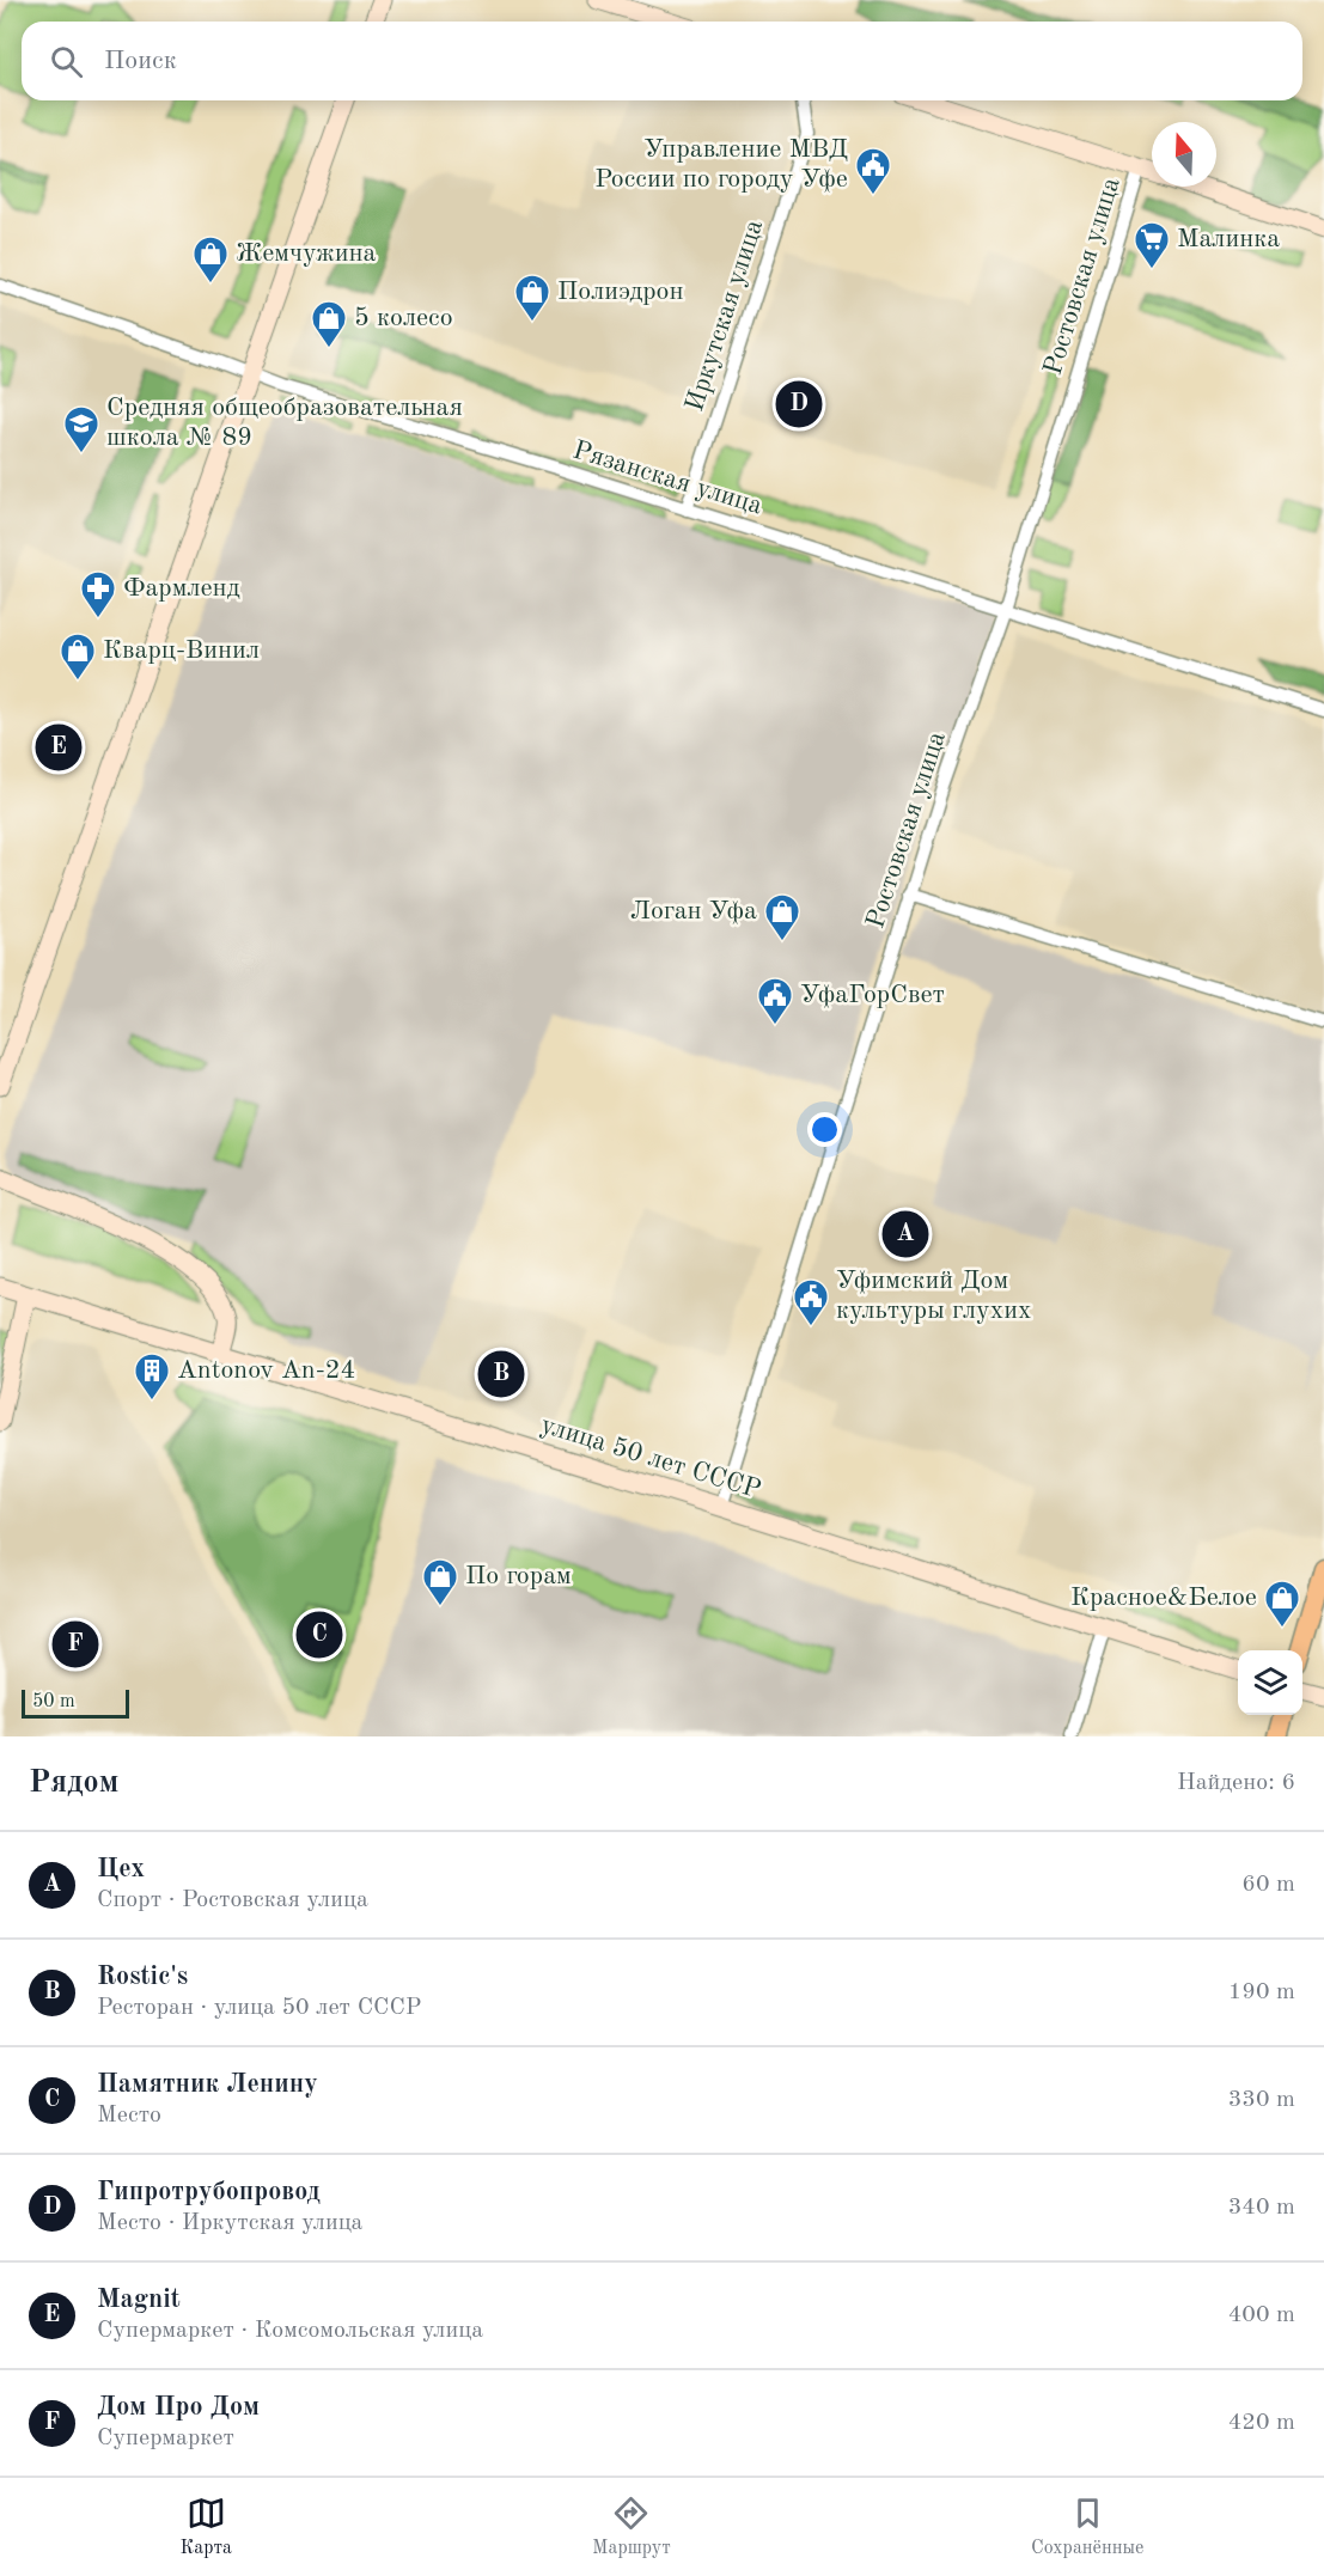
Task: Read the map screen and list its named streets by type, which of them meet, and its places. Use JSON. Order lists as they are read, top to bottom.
{
  "streets": {
    "main road": ["улица 50 лет СССР"],
    "street": ["Ростовская улица", "Иркутская улица", "Рязанская улица"]
  },
  "crossings": [
    ["Ростовская улица", "Рязанская улица"],
    ["Ростовская улица", "улица 50 лет СССР"],
    ["Иркутская улица", "Рязанская улица"]
  ],
  "places": {
    "public building": ["Управление МВД России по городу Уфе", "УфаГорСвет", "Уфимский Дом культуры глухих"],
    "supermarket": ["Малинка"],
    "shop": [
      "Жемчужина",
      "Полиэдрон",
      "5 колесо",
      "Кварц-Винил",
      "Логан Уфа",
      "По горам",
      "Красное&Белое"
    ],
    "school or university": ["Средняя общеобразовательная школа № 89"],
    "pharmacy": ["Фармленд"],
    "building": ["Antonov An-24"]
  },
  "scale_bar": "50 m",
  "north": "top",
  "page": {
    "search": "Поиск",
    "pins": [
      "D",
      "E",
      "A",
      "B",
      "C",
      "F"
    ],
    "scale": "50 m",
    "heading": ["Рядом", "Найдено: 6"],
    "list": [
      {
        "mark": "A",
        "name": "Цех",
        "note": "Спорт · Ростовская улица",
        "value": "60 m"
      },
      {
        "mark": "B",
        "name": "Rostic's",
        "note": "Ресторан · улица 50 лет СССР",
        "value": "190 m"
      },
      {
        "mark": "C",
        "name": "Памятник Ленину",
        "note": "Место",
        "value": "330 m"
      },
      {
        "mark": "D",
        "name": "Гипротрубопровод",
        "note": "Место · Иркутская улица",
        "value": "340 m"
      },
      {
        "mark": "E",
        "name": "Magnit",
        "note": "Супермаркет · Комсомольская улица",
        "value": "400 m"
      },
      {
        "mark": "F",
        "name": "Дом Про Дом",
        "note": "Супермаркет",
        "value": "420 m"
      }
    ],
    "nav": ["Карта", "Маршрут", "Сохранённые"]
  }
}
